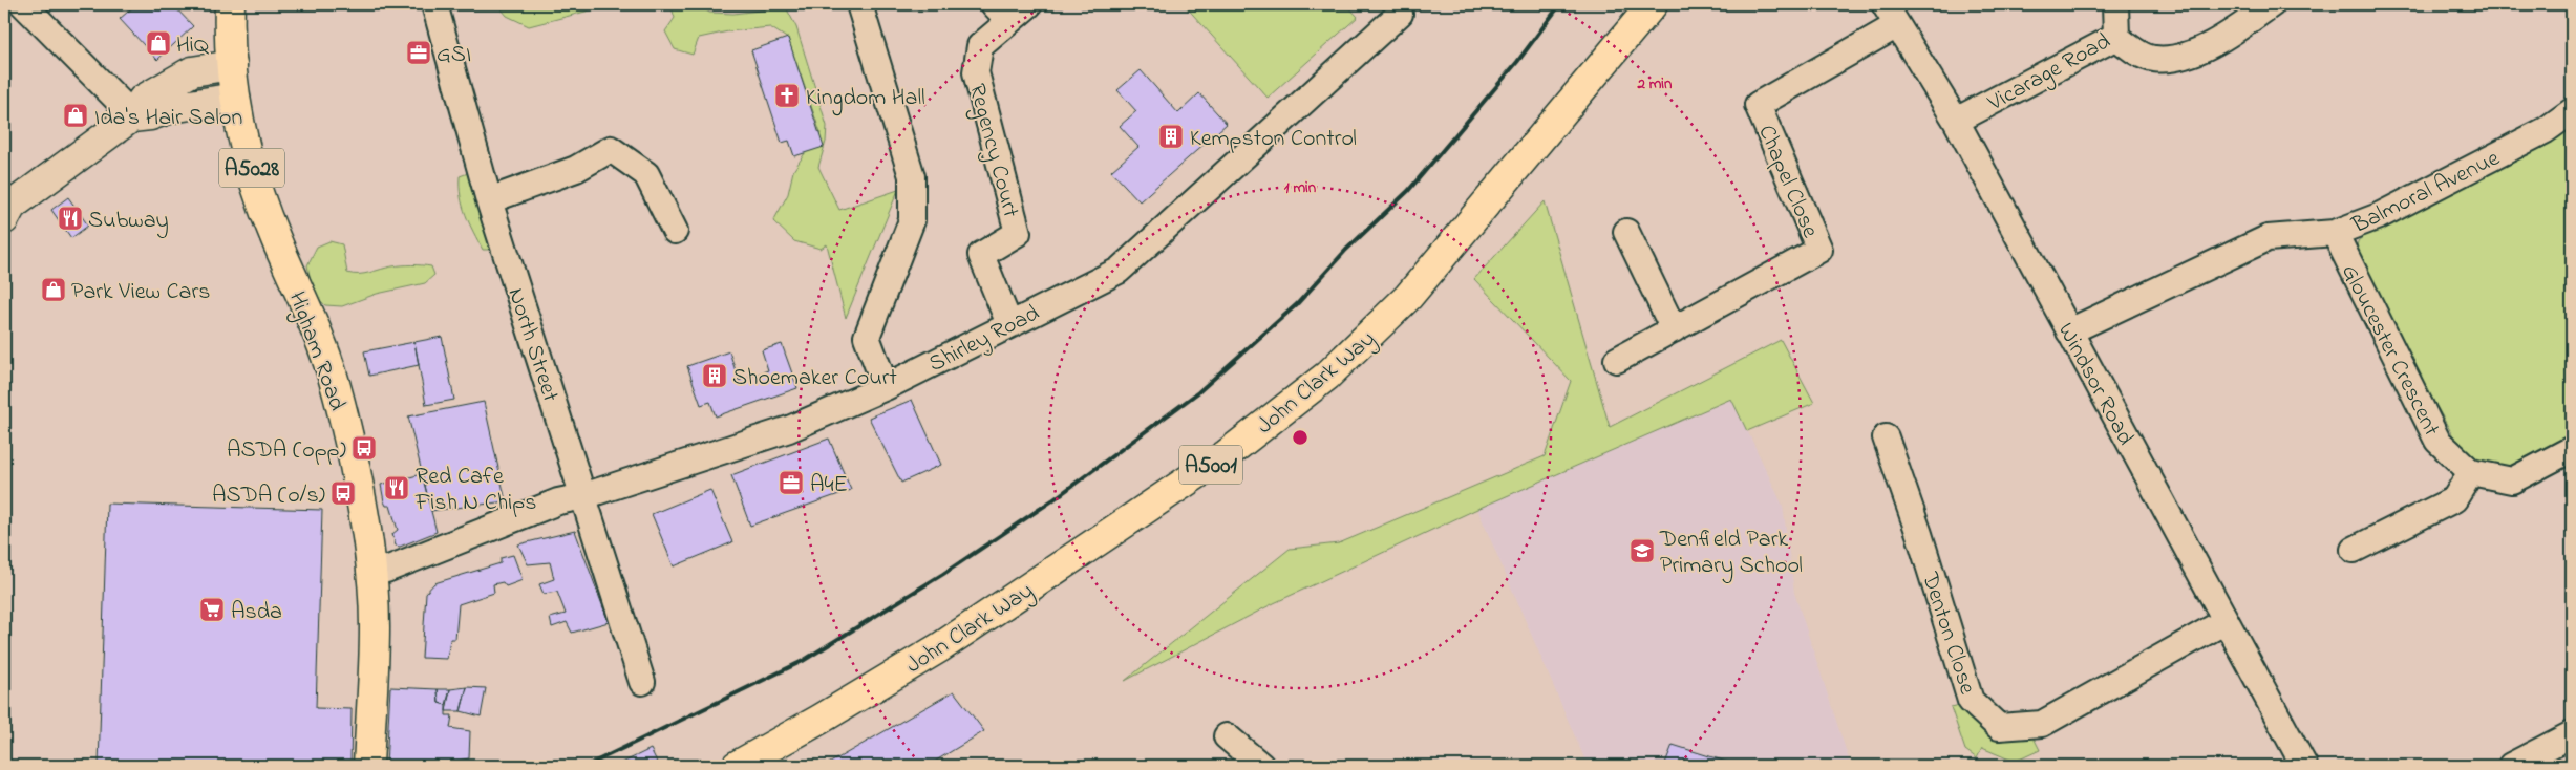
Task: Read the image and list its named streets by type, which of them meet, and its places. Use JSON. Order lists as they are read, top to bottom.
{
  "streets": {
    "main road": [
      "A5028",
      "Higham Road",
      "John Clark Way",
      "A5001"
    ],
    "street": [
      "Vicarage Road",
      "Regency Court",
      "Chapel Close",
      "Balmoral Avenue",
      "Shirley Road",
      "North Street",
      "Gloucester Crescent",
      "Windsor Road",
      "Denton Close"
    ]
  },
  "crossings": [
    ["Vicarage Road", "Windsor Road"],
    ["Regency Court", "Shirley Road"],
    ["Chapel Close", "Windsor Road"],
    ["Balmoral Avenue", "Gloucester Crescent"],
    ["Balmoral Avenue", "Windsor Road"],
    ["Shirley Road", "North Street"],
    ["Shirley Road", "Higham Road"],
    ["Windsor Road", "Denton Close"]
  ],
  "places": {
    "shop": ["HiQ", "Ida's Hair Salon", "Park View Cars"],
    "office": ["GSI", "A4E"],
    "church": ["Kingdom Hall"],
    "building": ["Kempston Control", "Shoemaker Court"],
    "restaurant": ["Subway", "Red Cafe Fish N Chips"],
    "bus stop": ["ASDA (opp)", "ASDA (o/s)"],
    "school or university": ["Denfield Park Primary School"],
    "supermarket": ["Asda"]
  },
  "rings": ["2 min", "1 min"]
}
